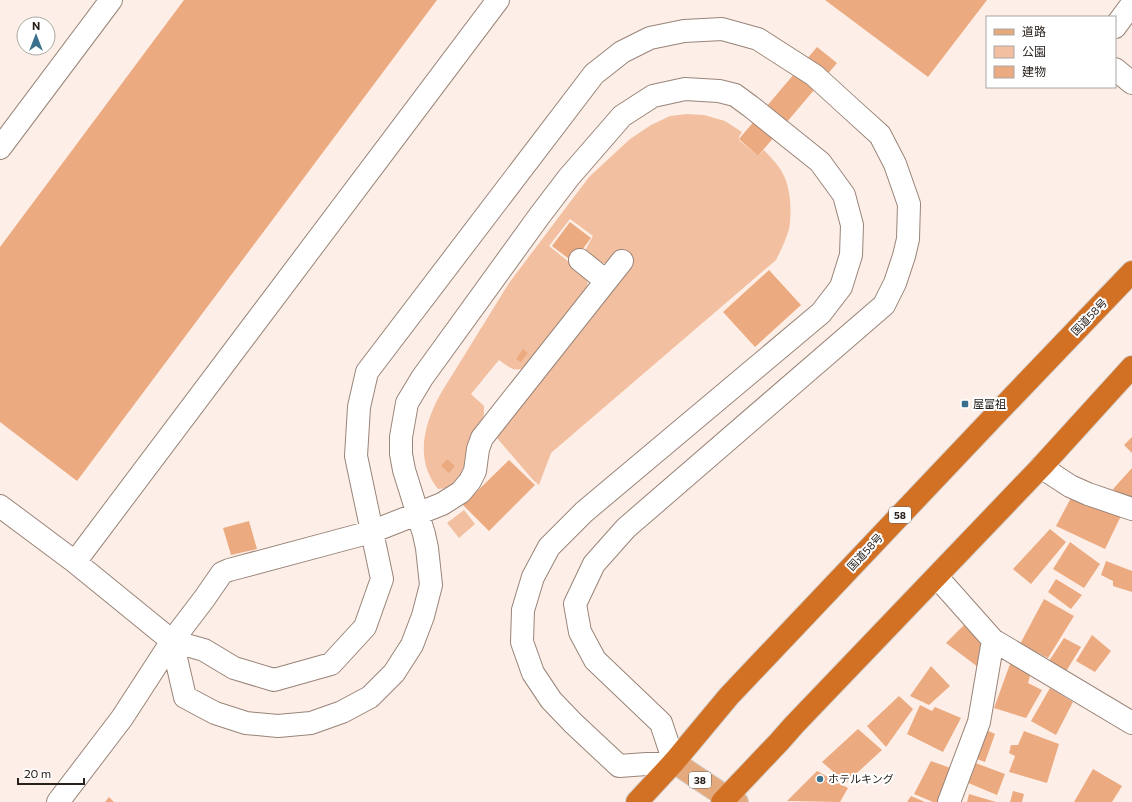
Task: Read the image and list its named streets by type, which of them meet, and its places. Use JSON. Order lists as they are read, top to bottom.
{
  "streets": {
    "highway": ["国道58号", "58"],
    "main road": ["38"]
  },
  "crossings": [
    ["国道58号", "38"]
  ],
  "places": {
    "transit": ["屋富祖"],
    "other": ["ホテルキング"]
  },
  "legend": ["道路", "公園", "建物"],
  "scale_bar": "20 m",
  "north": "top"
}
